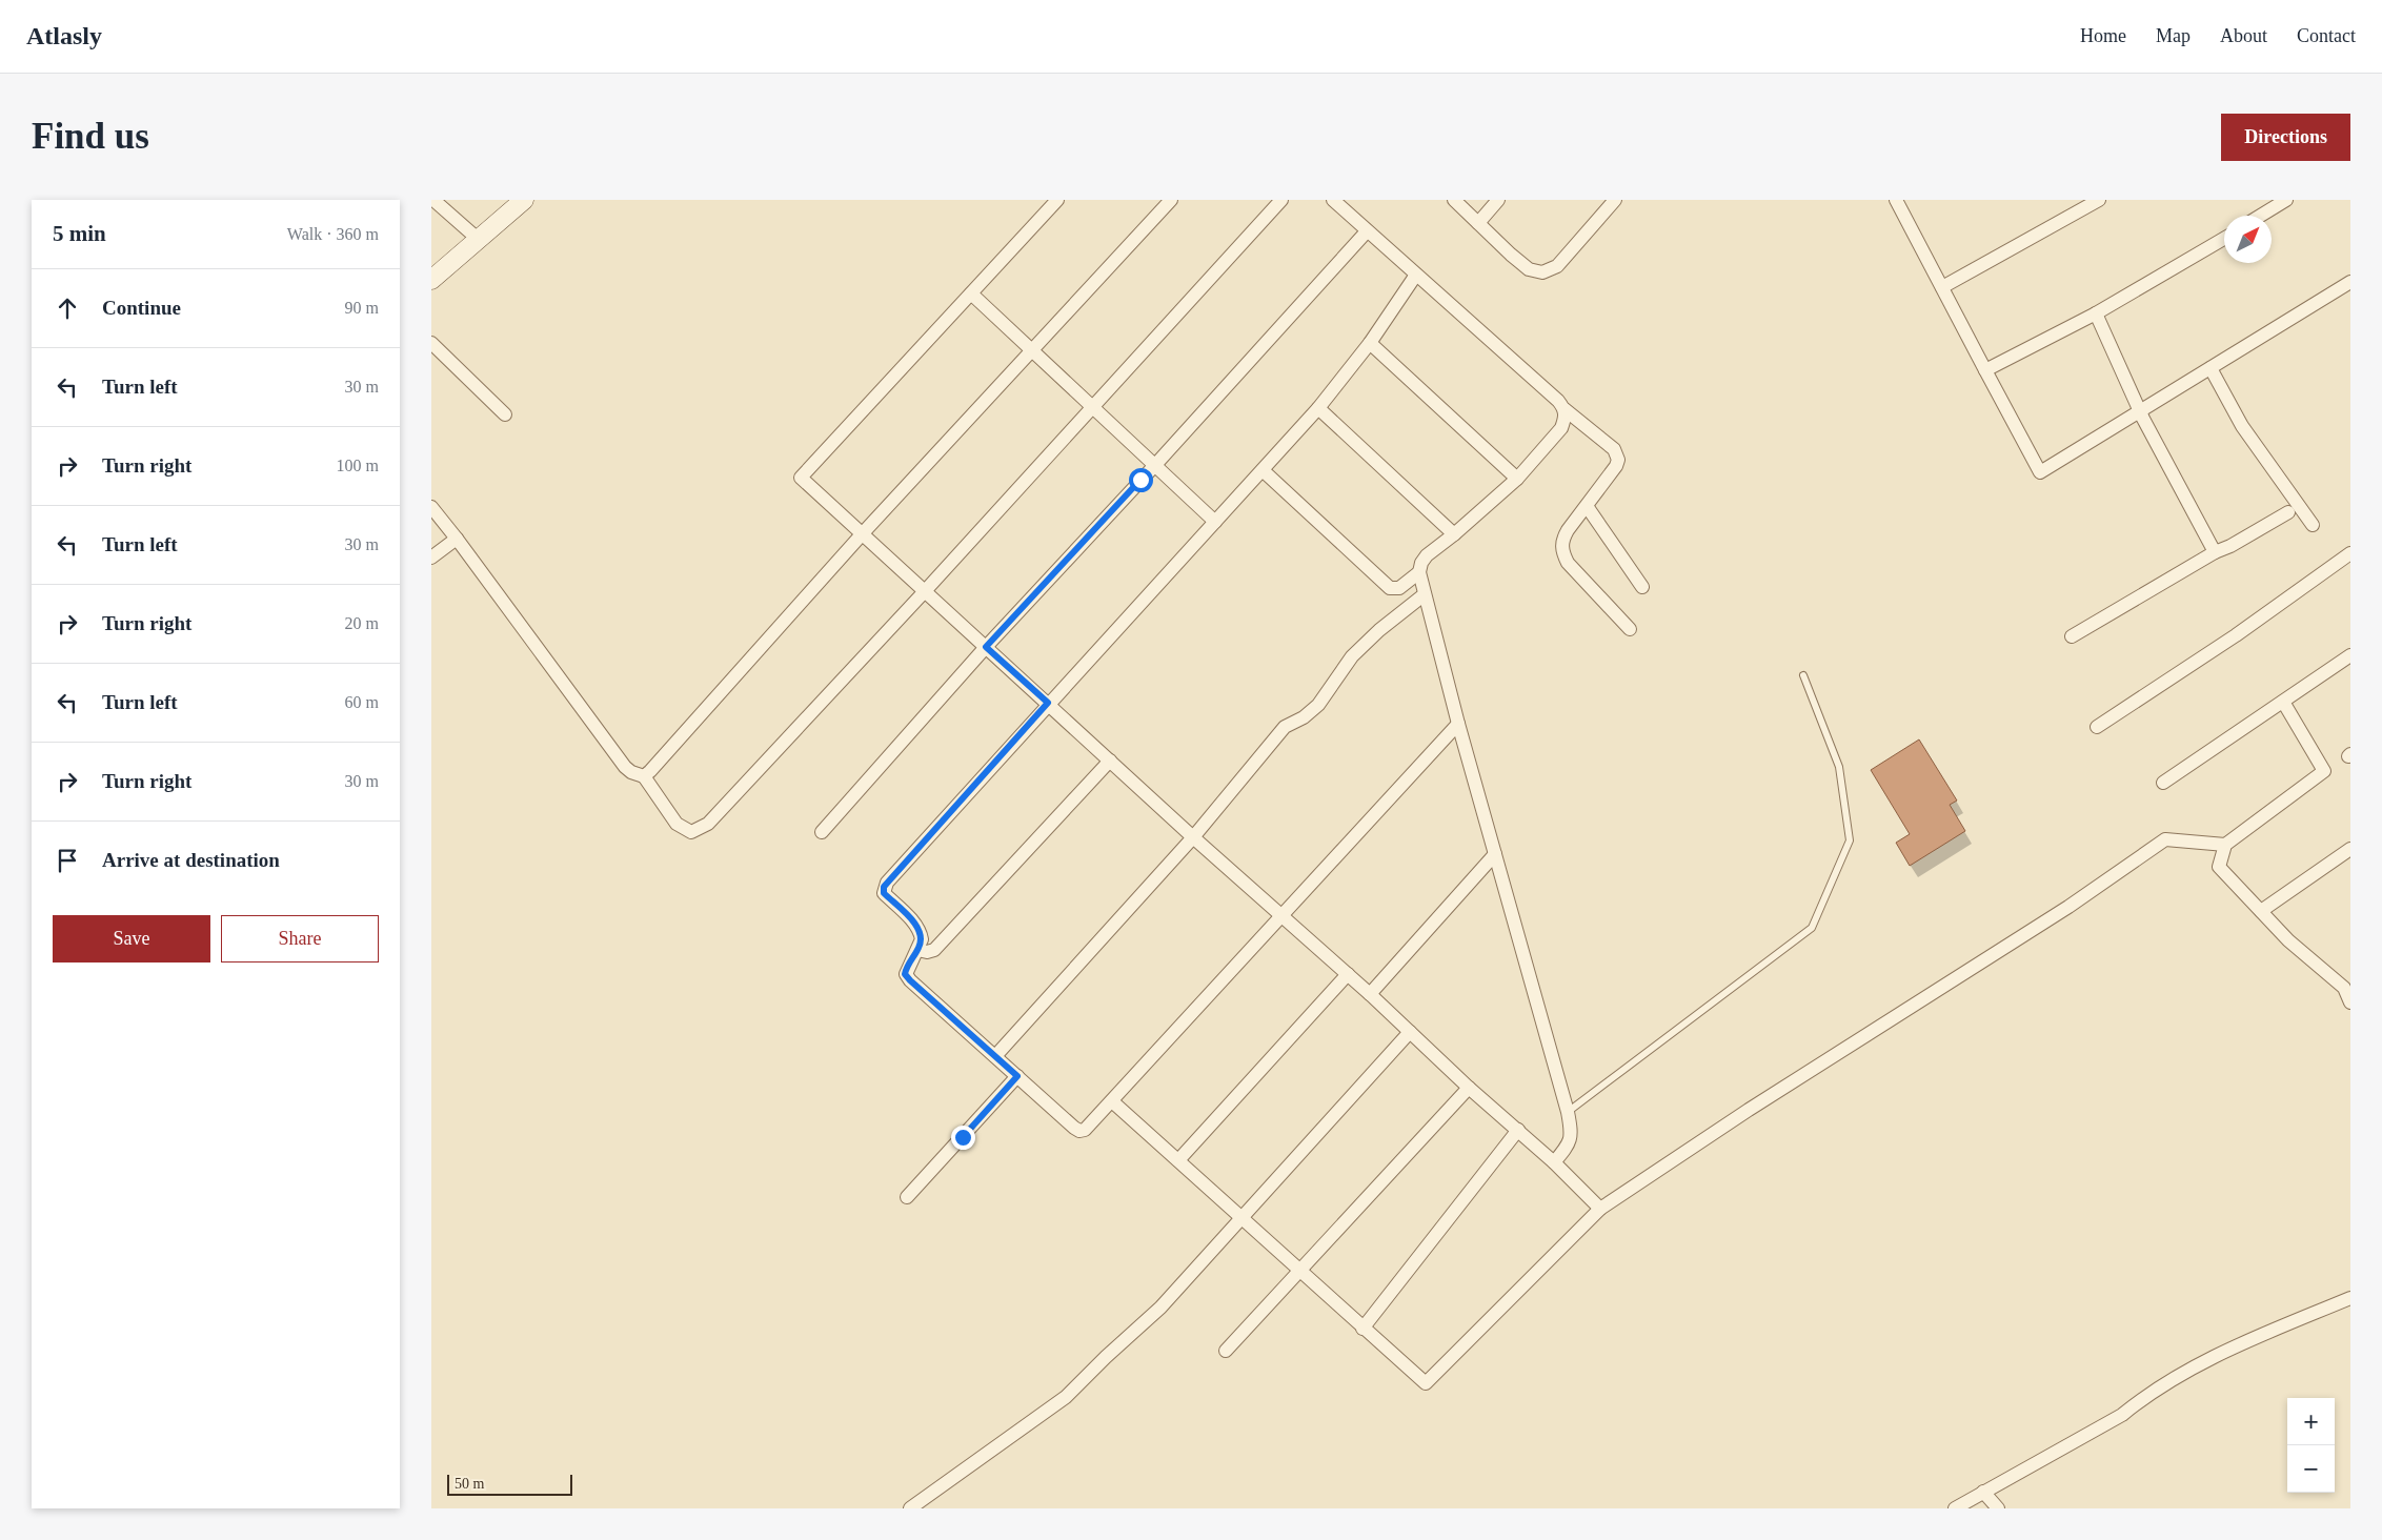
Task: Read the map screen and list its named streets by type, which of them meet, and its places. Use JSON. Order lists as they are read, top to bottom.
{
  "scale_bar": "50 m",
  "north": "top right",
  "page": {
    "header": "Atlasly",
    "nav": [
      "Home",
      "Map",
      "About",
      "Contact"
    ],
    "buttons": [
      "Directions",
      ["Save", "Share"]
    ],
    "title": "Find us",
    "heading": ["5 min", "Walk · 360 m"],
    "list": [
      ["Continue", "90 m"],
      ["Turn left", "30 m"],
      ["Turn right", "100 m"],
      ["Turn left", "30 m"],
      ["Turn right", "20 m"],
      ["Turn left", "60 m"],
      ["Turn right", "30 m"],
      "Arrive at destination"
    ],
    "map_buttons": ["+", "−"],
    "scale": "50 m"
  }
}
